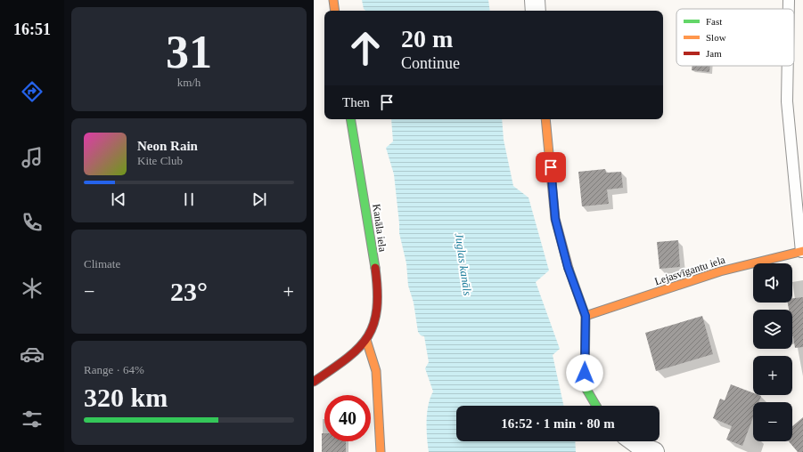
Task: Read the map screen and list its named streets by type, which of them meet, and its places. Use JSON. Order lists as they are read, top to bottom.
{
  "streets": {
    "street": ["Kanāla iela", "Lejasvīgantu iela"]
  },
  "water": ["Juglas kanāls"],
  "legend": ["Fast", "Slow", "Jam"],
  "page": {
    "tabs": "16:51",
    "tile": [
      ["31", "km/h"],
      "Climate",
      ["Range · 64%", "320 km"]
    ],
    "turn": ["20 m", "Continue"],
    "then": "Then",
    "song": ["Neon Rain", "Kite Club"],
    "map_buttons": ["+", "−"],
    "heat": ["−", "23°", "+"],
    "limit": "40",
    "trip": "16:52 · 1 min · 80 m"
  }
}
